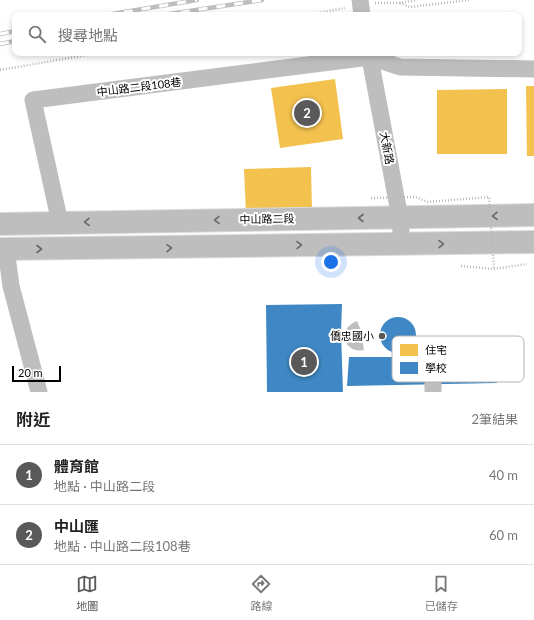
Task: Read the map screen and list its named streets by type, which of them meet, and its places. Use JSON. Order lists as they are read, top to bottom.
{
  "streets": {
    "main road": ["中山路二段"],
    "street": ["中山路二段108巷", "大新路"]
  },
  "crossings": [
    ["中山路二段108巷", "中山路二段"],
    ["大新路", "中山路二段"]
  ],
  "places": ["僑忠國小"],
  "legend": ["住宅", "學校"],
  "scale_bar": "20 m",
  "page": {
    "search": "搜尋地點",
    "pins": ["2", "1"],
    "scale": "20 m",
    "heading": ["附近", "2筆結果"],
    "list": [
      {
        "mark": "1",
        "name": "體育館",
        "note": "地點 · 中山路二段",
        "value": "40 m"
      },
      {
        "mark": "2",
        "name": "中山匯",
        "note": "地點 · 中山路二段108巷",
        "value": "60 m"
      }
    ],
    "nav": ["地圖", "路線", "已儲存"]
  }
}
